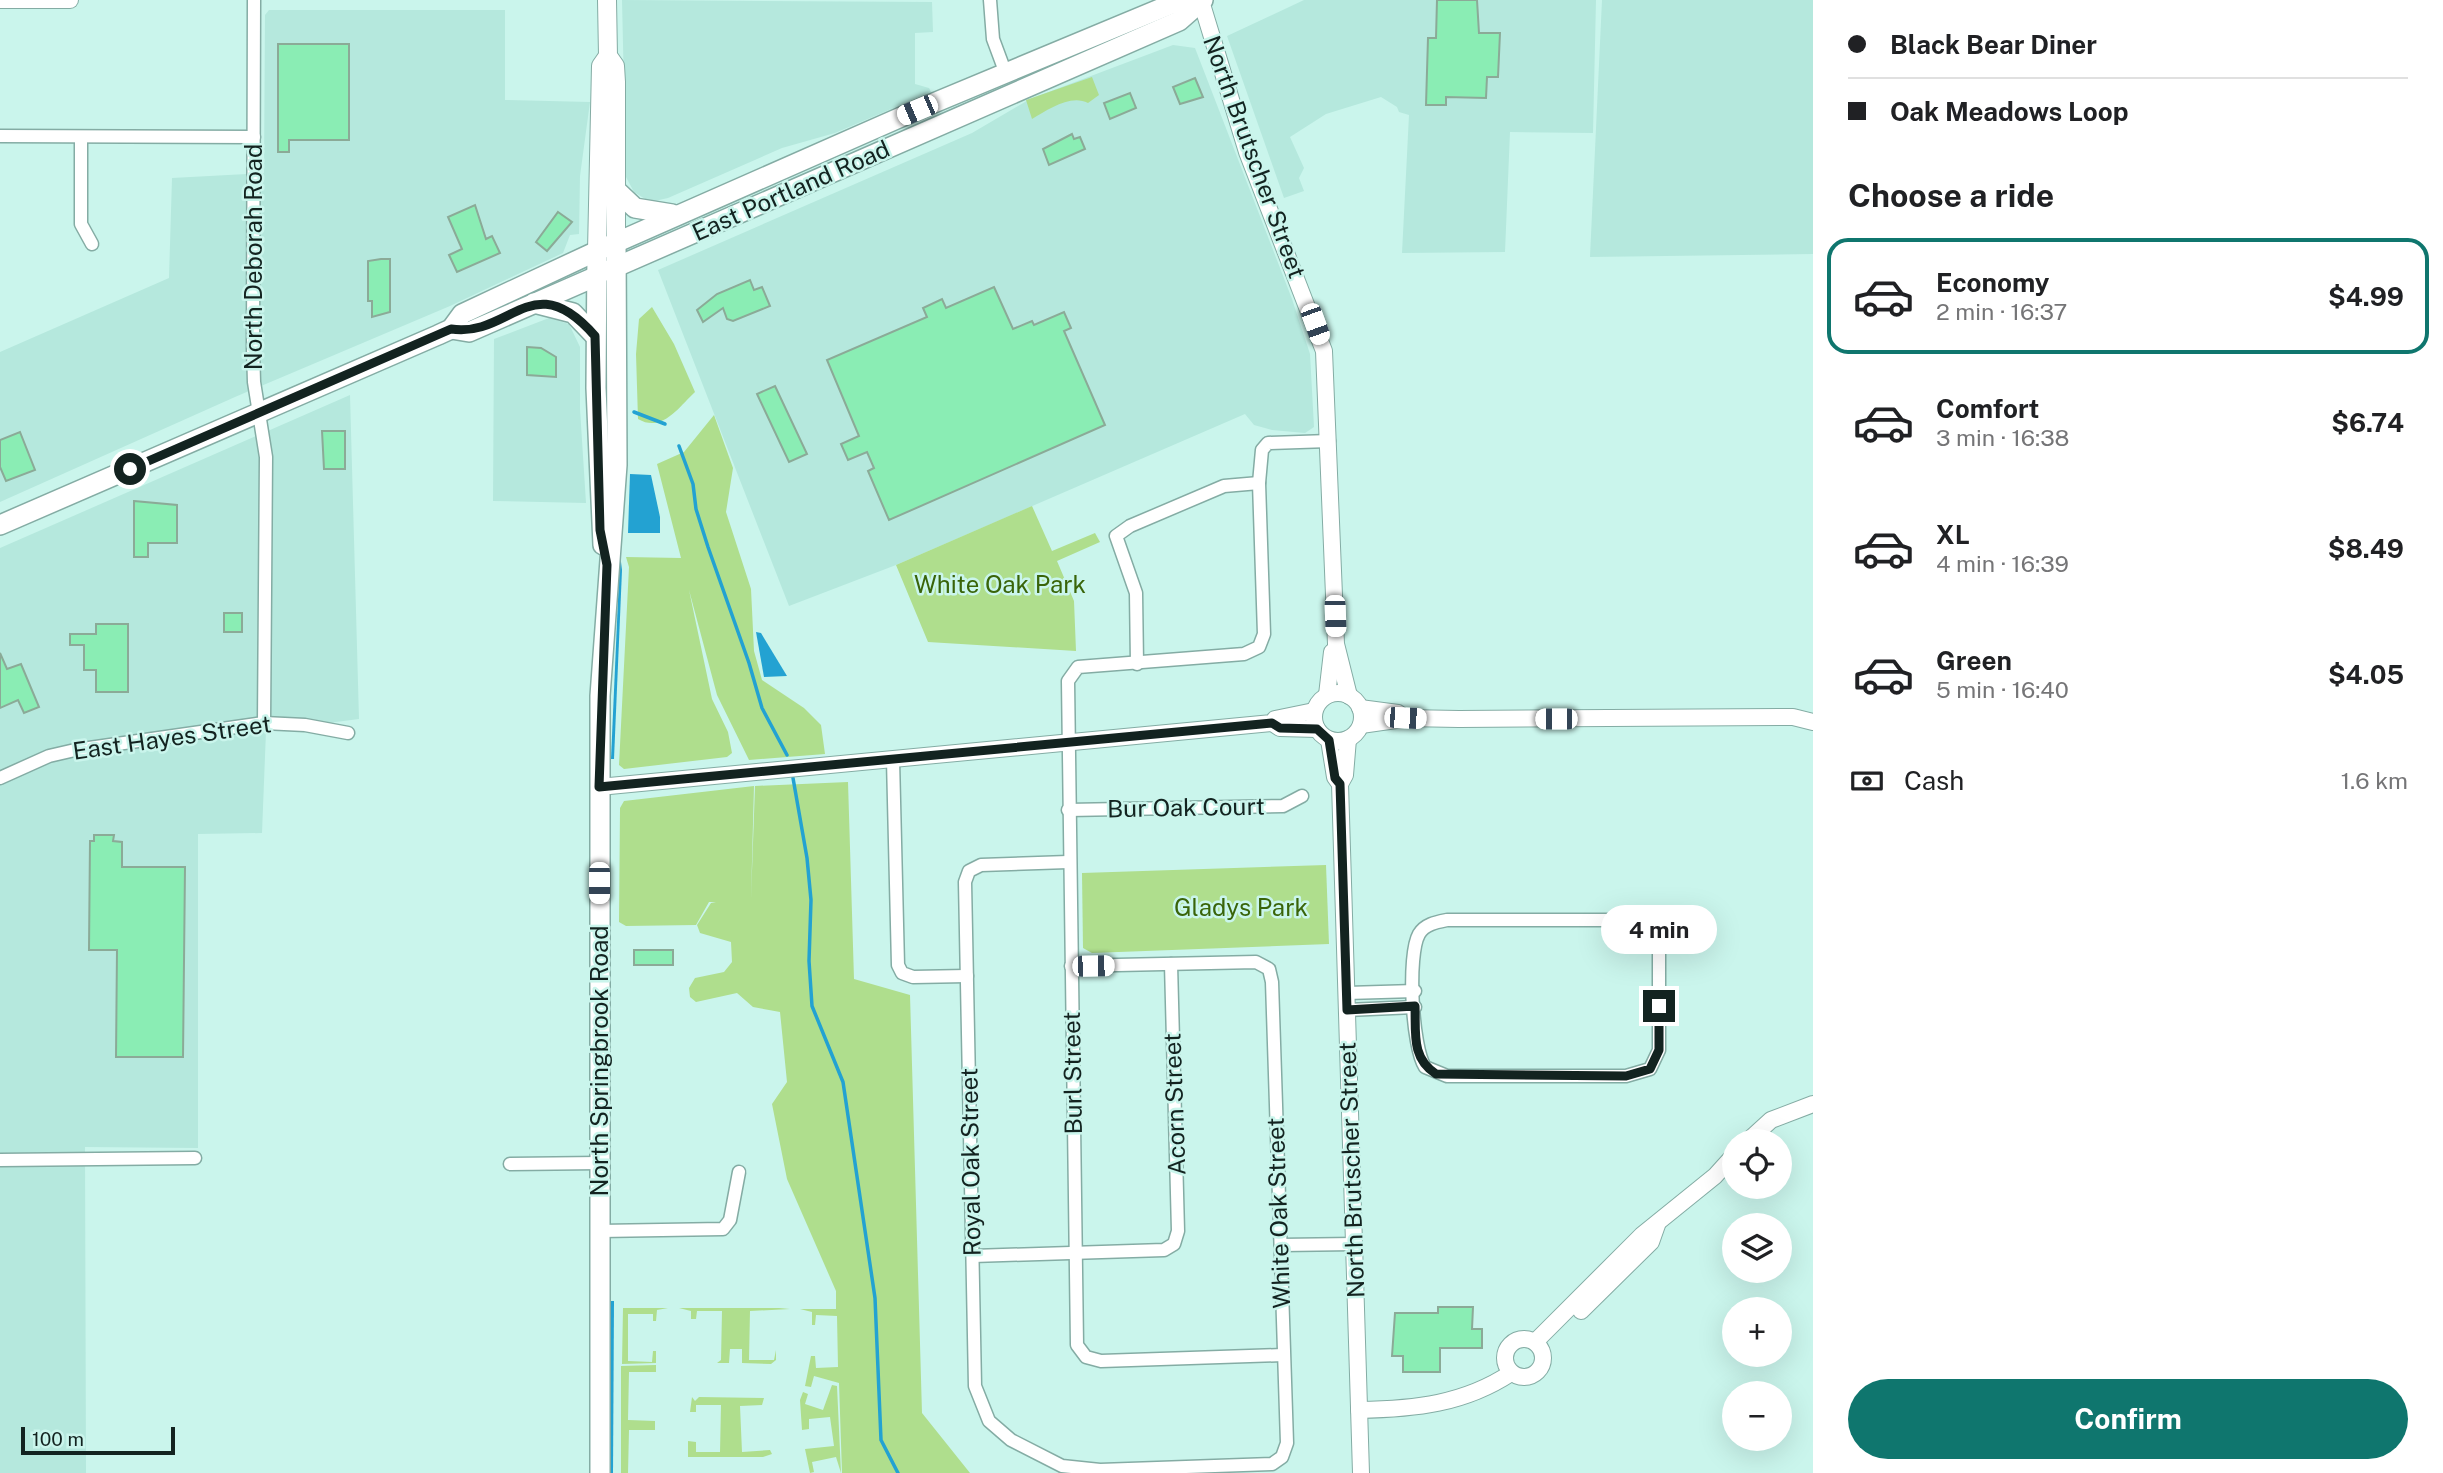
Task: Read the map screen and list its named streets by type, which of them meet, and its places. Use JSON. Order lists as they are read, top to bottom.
{
  "streets": {
    "main road": ["East Portland Road", "North Springbrook Road"],
    "street": [
      "North Brutscher Street",
      "North Deborah Road",
      "East Hayes Street",
      "Bur Oak Court",
      "Burl Street",
      "Acorn Street",
      "Royal Oak Street",
      "White Oak Street"
    ]
  },
  "crossings": [
    ["North Brutscher Street", "East Portland Road"],
    ["East Portland Road", "North Deborah Road"],
    ["East Portland Road", "North Springbrook Road"],
    ["North Deborah Road", "East Hayes Street"],
    ["Bur Oak Court", "Burl Street"],
    ["Burl Street", "Acorn Street"],
    ["Burl Street", "Royal Oak Street"],
    ["Burl Street", "White Oak Street"],
    ["Acorn Street", "White Oak Street"],
    ["Royal Oak Street", "White Oak Street"]
  ],
  "parks": ["White Oak Park", "Gladys Park"],
  "scale_bar": "100 m",
  "page": {
    "banner": ["Black Bear Diner", "Oak Meadows Loop"],
    "heading": "Choose a ride",
    "list": [
      {
        "name": "Economy",
        "note": "2 min · 16:37",
        "value": "$4.99"
      },
      {
        "name": "Comfort",
        "note": "3 min · 16:38",
        "value": "$6.74"
      },
      {
        "name": "XL",
        "note": "4 min · 16:39",
        "value": "$8.49"
      },
      {
        "name": "Green",
        "note": "5 min · 16:40",
        "value": "$4.05"
      }
    ],
    "pay": ["Cash", "1.6 km"],
    "bubble": "4 min",
    "map_buttons": ["+", "−"],
    "buttons": "Confirm",
    "scale": "100 m"
  }
}
